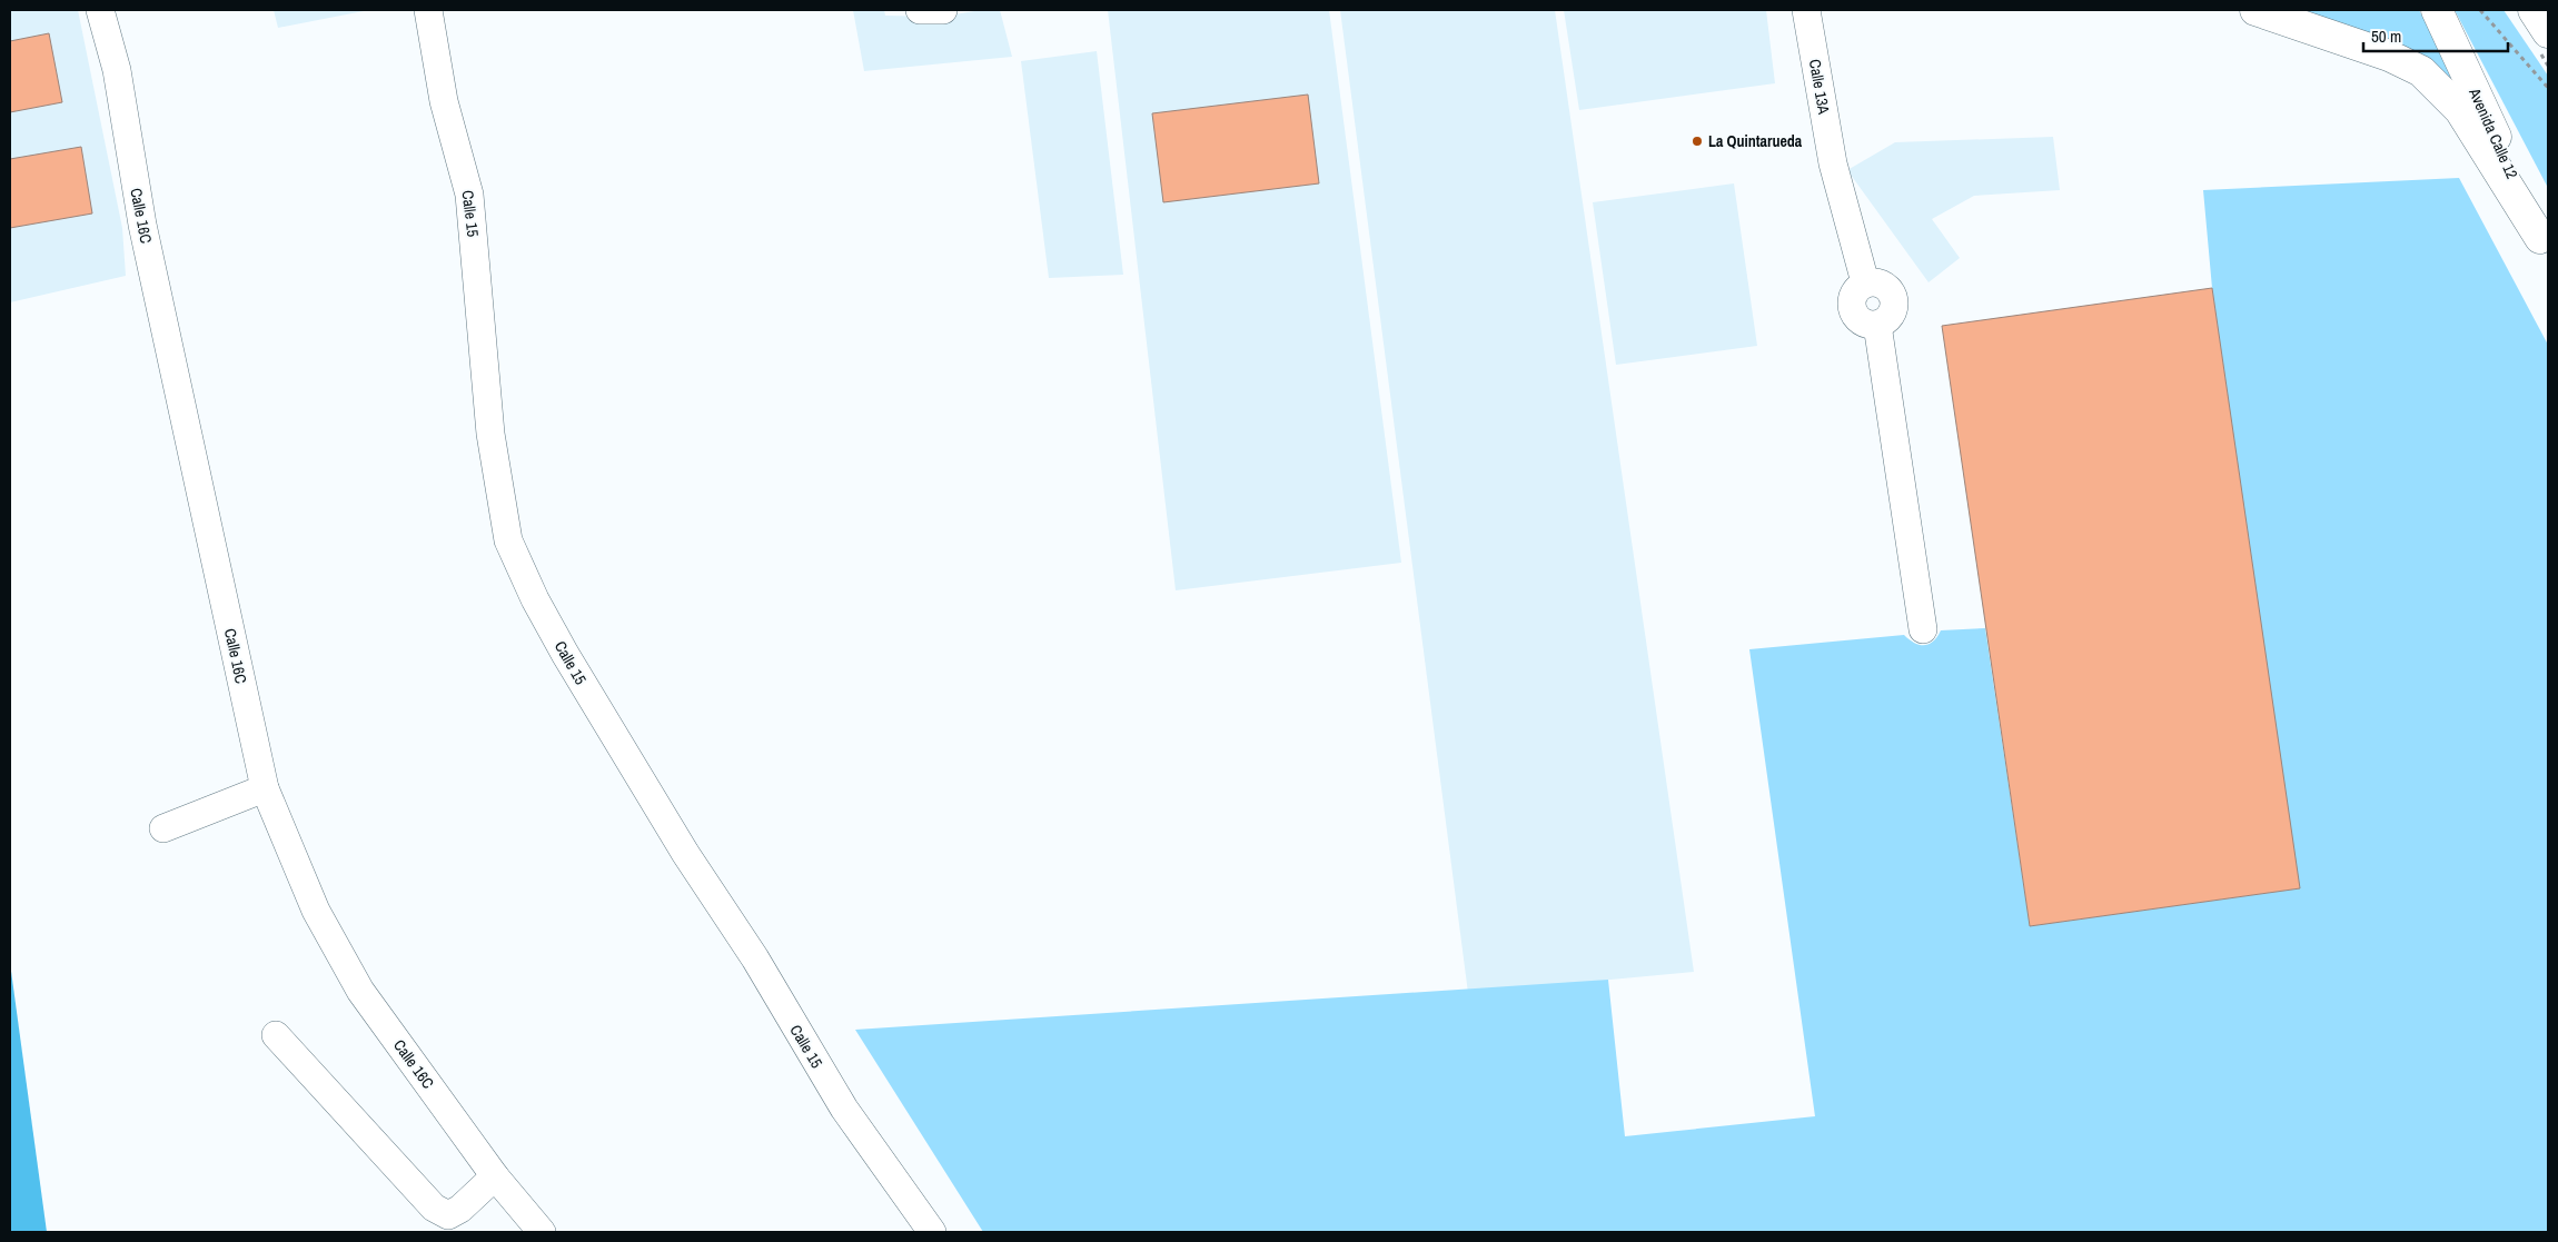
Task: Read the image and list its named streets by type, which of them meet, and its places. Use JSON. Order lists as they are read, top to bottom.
{
  "streets": {
    "main road": ["Avenida Calle 12"],
    "street": ["Calle 13A", "Calle 15", "Calle 16C"]
  },
  "places": ["La Quintarueda"],
  "scale_bar": "50 m"
}
